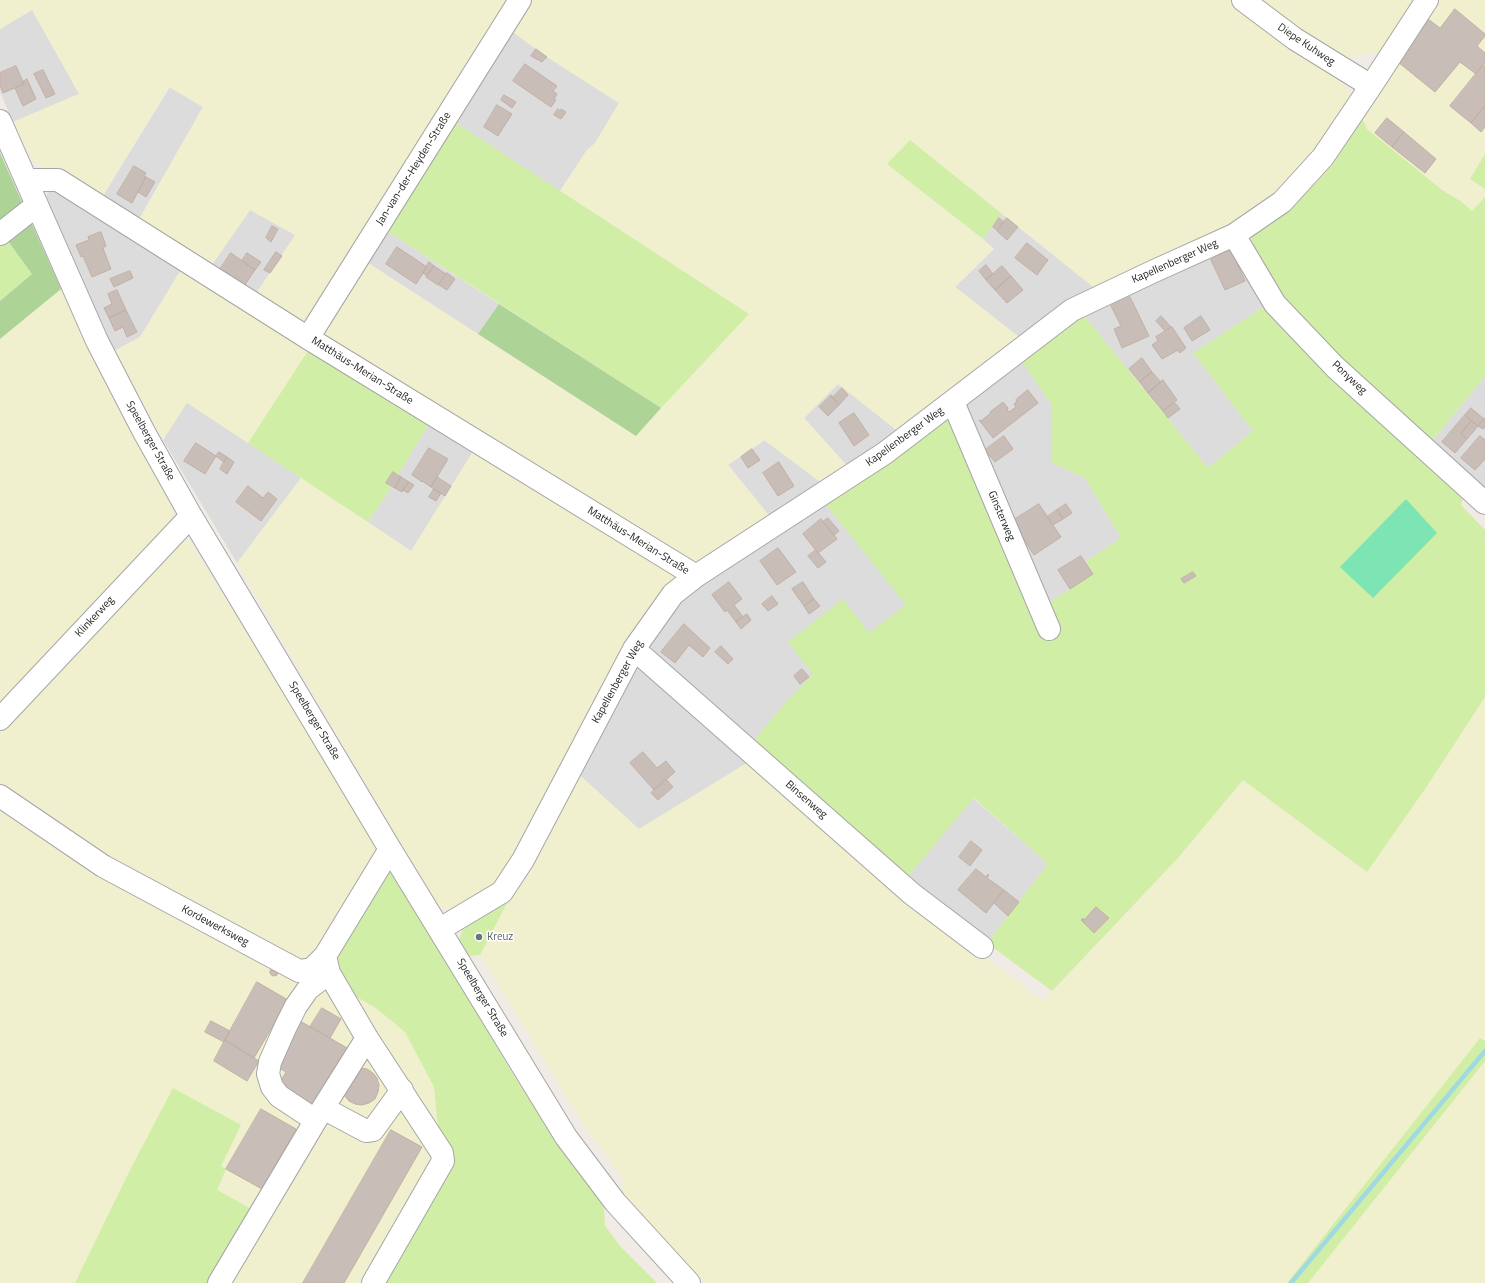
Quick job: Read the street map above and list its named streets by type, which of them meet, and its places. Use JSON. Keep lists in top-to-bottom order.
{
  "streets": {
    "street": [
      "Diepe Kuhweg",
      "Jan-van-der-Heyden-Straße",
      "Kapellenberger Weg",
      "Matthäus-Merian-Straße",
      "Ponyweg",
      "Speelberger Straße",
      "Ginsterweg",
      "Klinkerweg",
      "Binsenweg",
      "Kordewerksweg"
    ]
  },
  "crossings": [
    ["Diepe Kuhweg", "Kapellenberger Weg"],
    ["Jan-van-der-Heyden-Straße", "Matthäus-Merian-Straße"],
    ["Kapellenberger Weg", "Matthäus-Merian-Straße"],
    ["Kapellenberger Weg", "Ponyweg"],
    ["Kapellenberger Weg", "Speelberger Straße"],
    ["Kapellenberger Weg", "Ginsterweg"],
    ["Kapellenberger Weg", "Binsenweg"],
    ["Matthäus-Merian-Straße", "Speelberger Straße"],
    ["Speelberger Straße", "Klinkerweg"],
    ["Speelberger Straße", "Kordewerksweg"]
  ],
  "places": ["Kreuz"]
}
